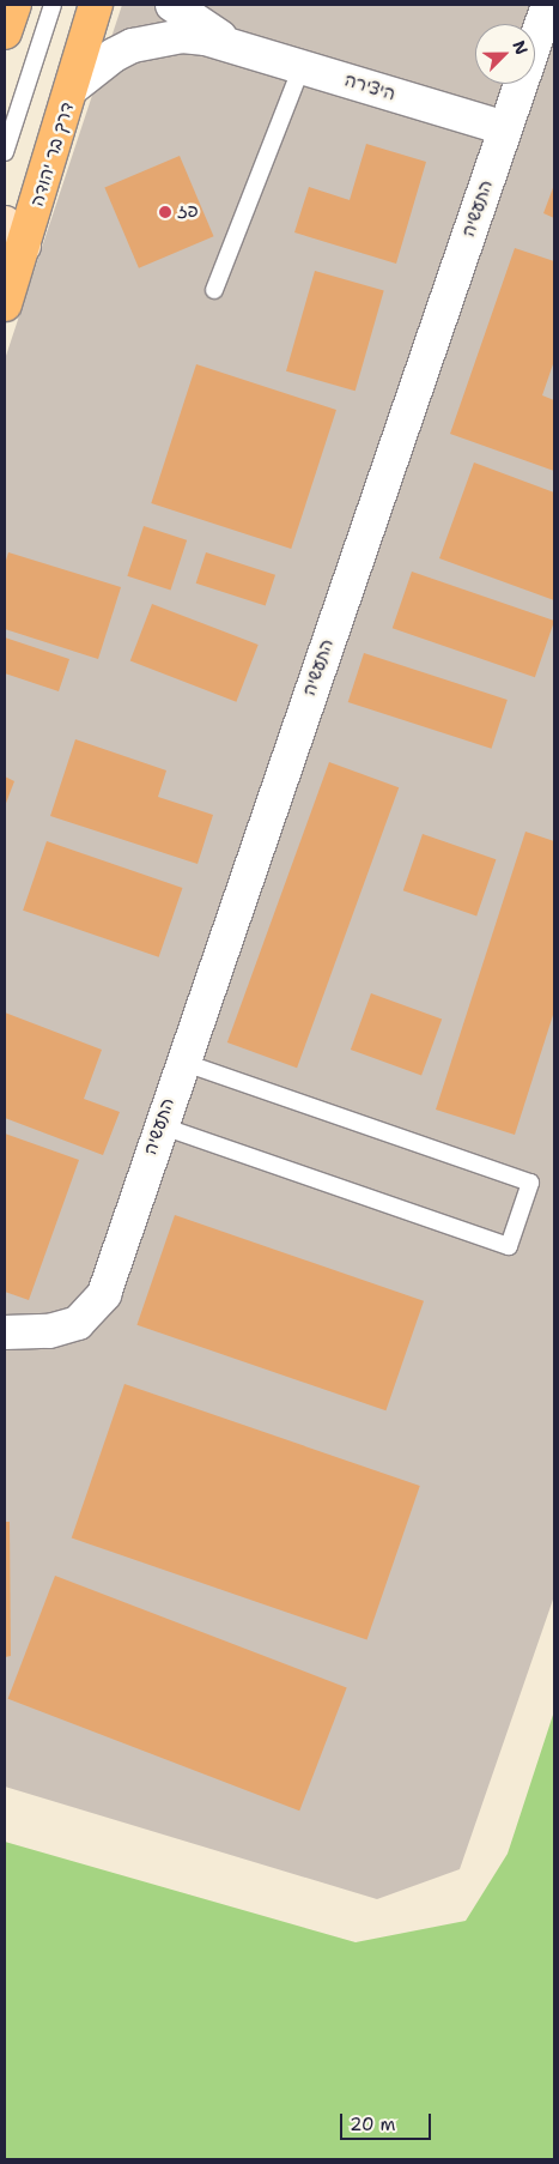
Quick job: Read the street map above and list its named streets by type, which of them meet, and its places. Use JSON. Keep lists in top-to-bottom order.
{
  "streets": {
    "main road": ["דרך בר יהודה"],
    "street": ["היצירה", "התעשיה"]
  },
  "crossings": [
    ["היצירה", "דרך בר יהודה"],
    ["היצירה", "התעשיה"]
  ],
  "places": ["פז"],
  "scale_bar": "20 m",
  "north": "top right"
}
